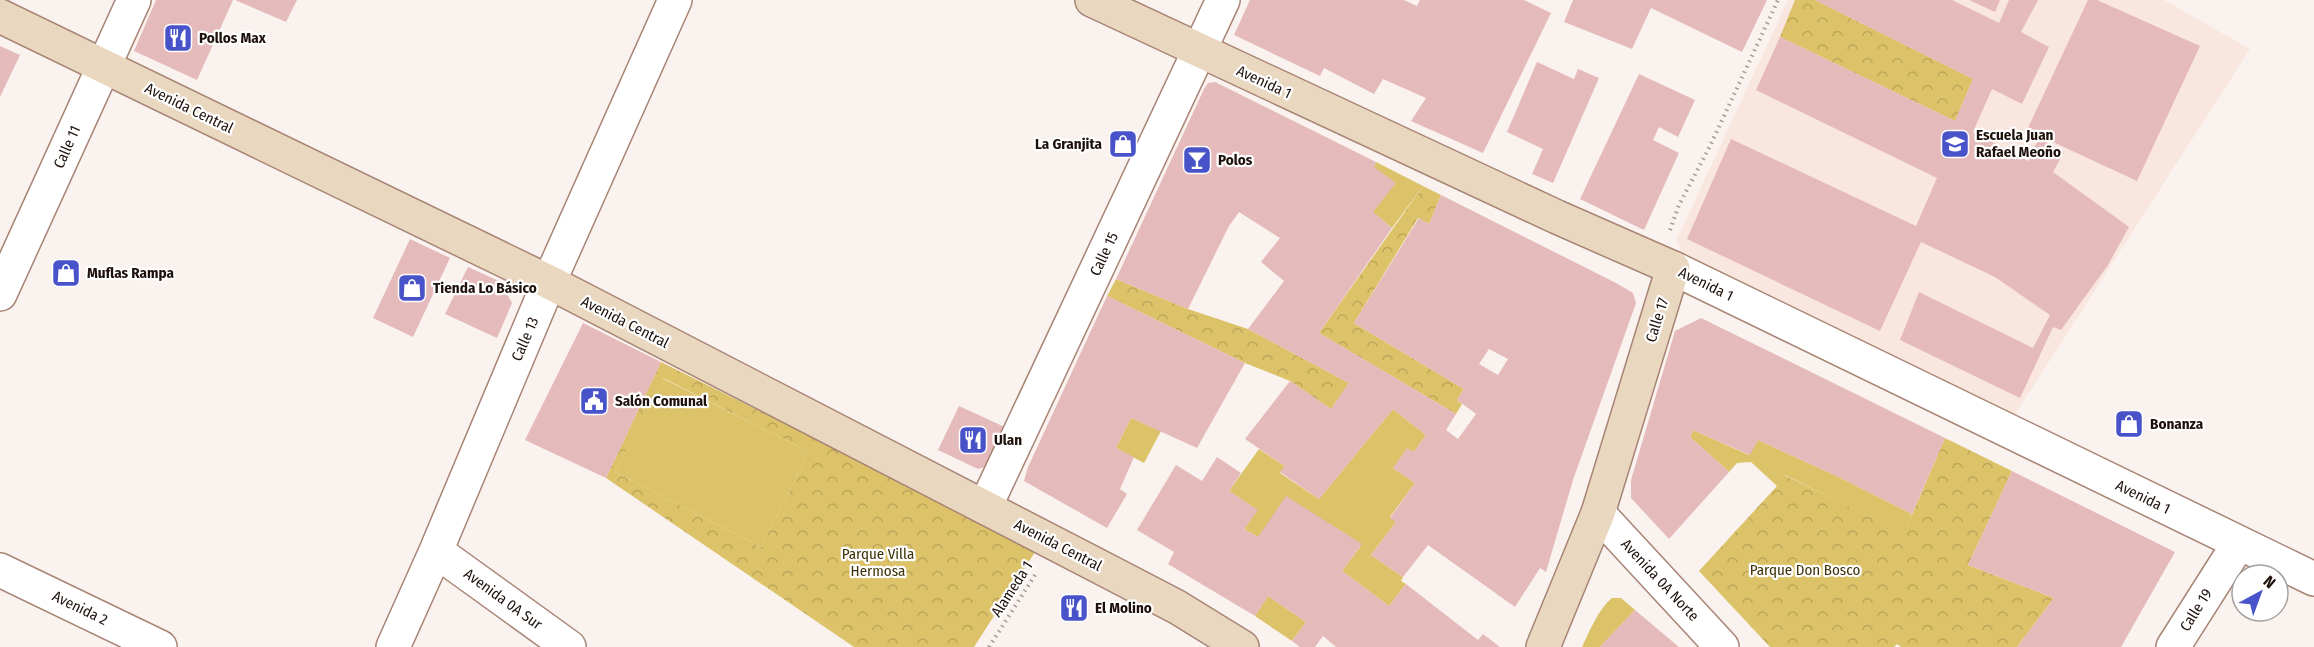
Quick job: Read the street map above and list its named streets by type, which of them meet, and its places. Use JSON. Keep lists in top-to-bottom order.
{
  "streets": {
    "main road": ["Avenida 1", "Avenida Central", "Calle 17"],
    "street": [
      "Calle 11",
      "Calle 15",
      "Calle 13",
      "Avenida 0A Norte",
      "Avenida 0A Sur",
      "Avenida 2",
      "Calle 19"
    ],
    "path": ["Alameda 1"]
  },
  "crossings": [
    ["Avenida 1", "Calle 15"],
    ["Avenida 1", "Calle 17"],
    ["Avenida 1", "Calle 19"],
    ["Avenida Central", "Calle 11"],
    ["Avenida Central", "Calle 15"],
    ["Avenida Central", "Calle 13"],
    ["Avenida Central", "Alameda 1"],
    ["Calle 17", "Avenida 0A Norte"],
    ["Calle 13", "Avenida 0A Sur"]
  ],
  "parks": ["Parque Villa Hermosa", "Parque Don Bosco"],
  "places": {
    "restaurant": ["Pollos Max", "Ulan", "El Molino"],
    "shop": [
      "La Granjita",
      "Muflas Rampa",
      "Tienda Lo Básico",
      "Bonanza"
    ],
    "school or university": ["Escuela Juan Rafael Meoño"],
    "bar": ["Polos"],
    "public building": ["Salón Comunal"]
  },
  "north": "top right"
}
